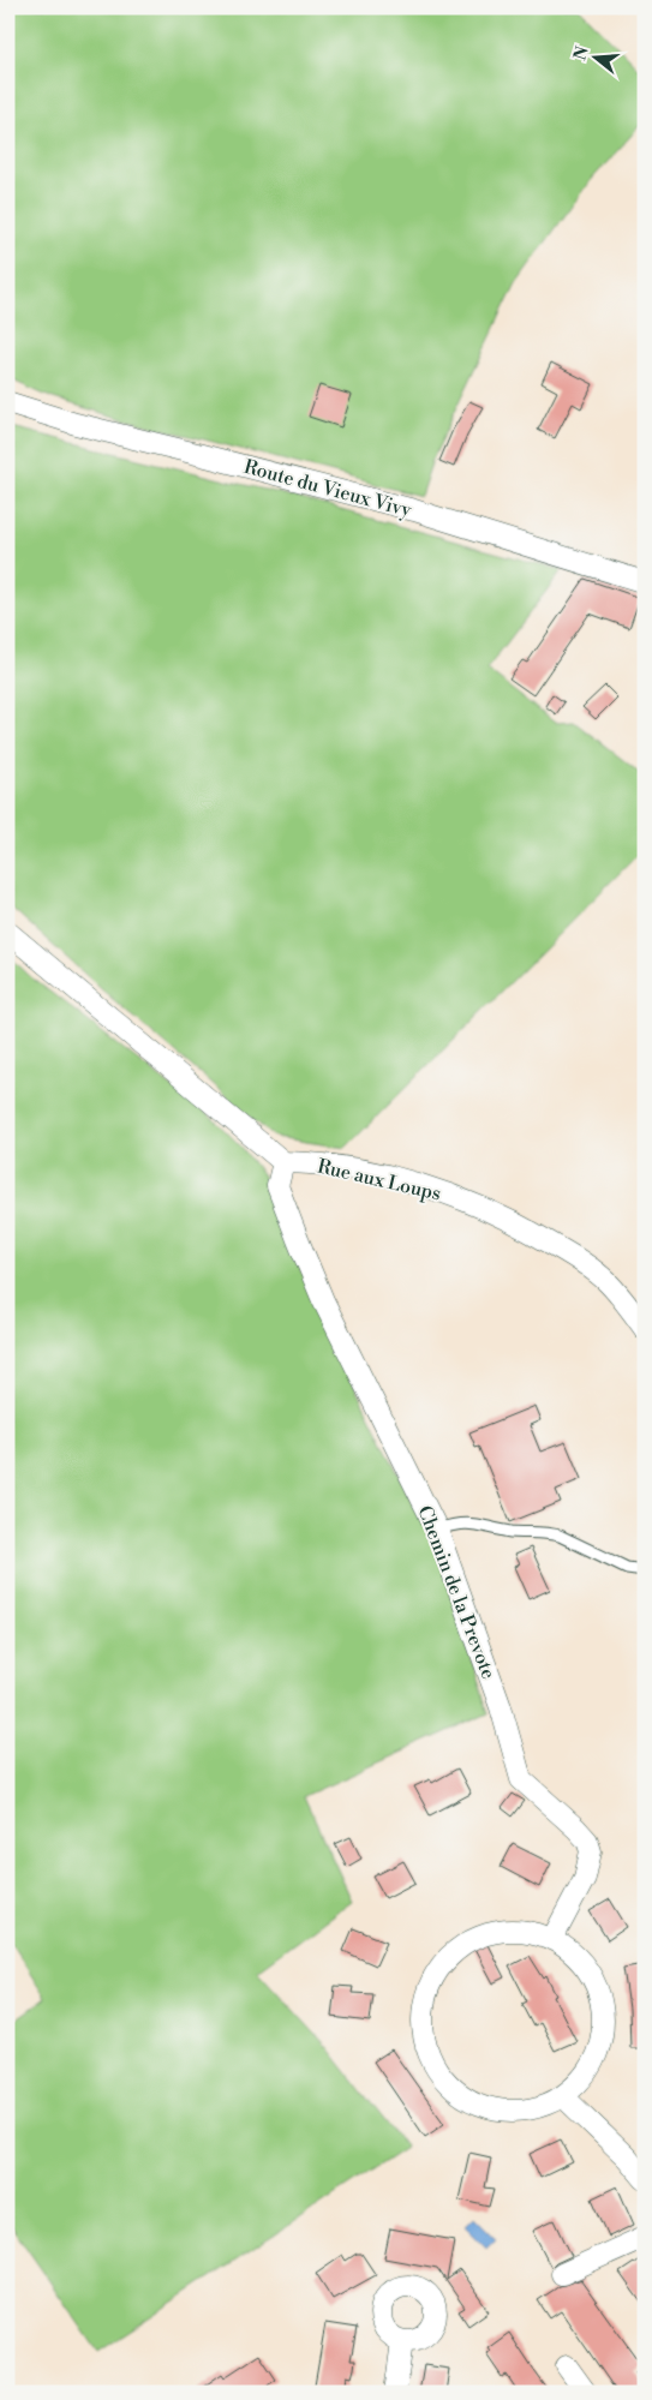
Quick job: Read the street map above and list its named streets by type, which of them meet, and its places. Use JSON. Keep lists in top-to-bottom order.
{
  "streets": {
    "street": ["Route du Vieux Vivy", "Rue aux Loups", "Chemin de la Prevote"]
  },
  "crossings": [
    ["Rue aux Loups", "Chemin de la Prevote"]
  ],
  "north": "left"
}
